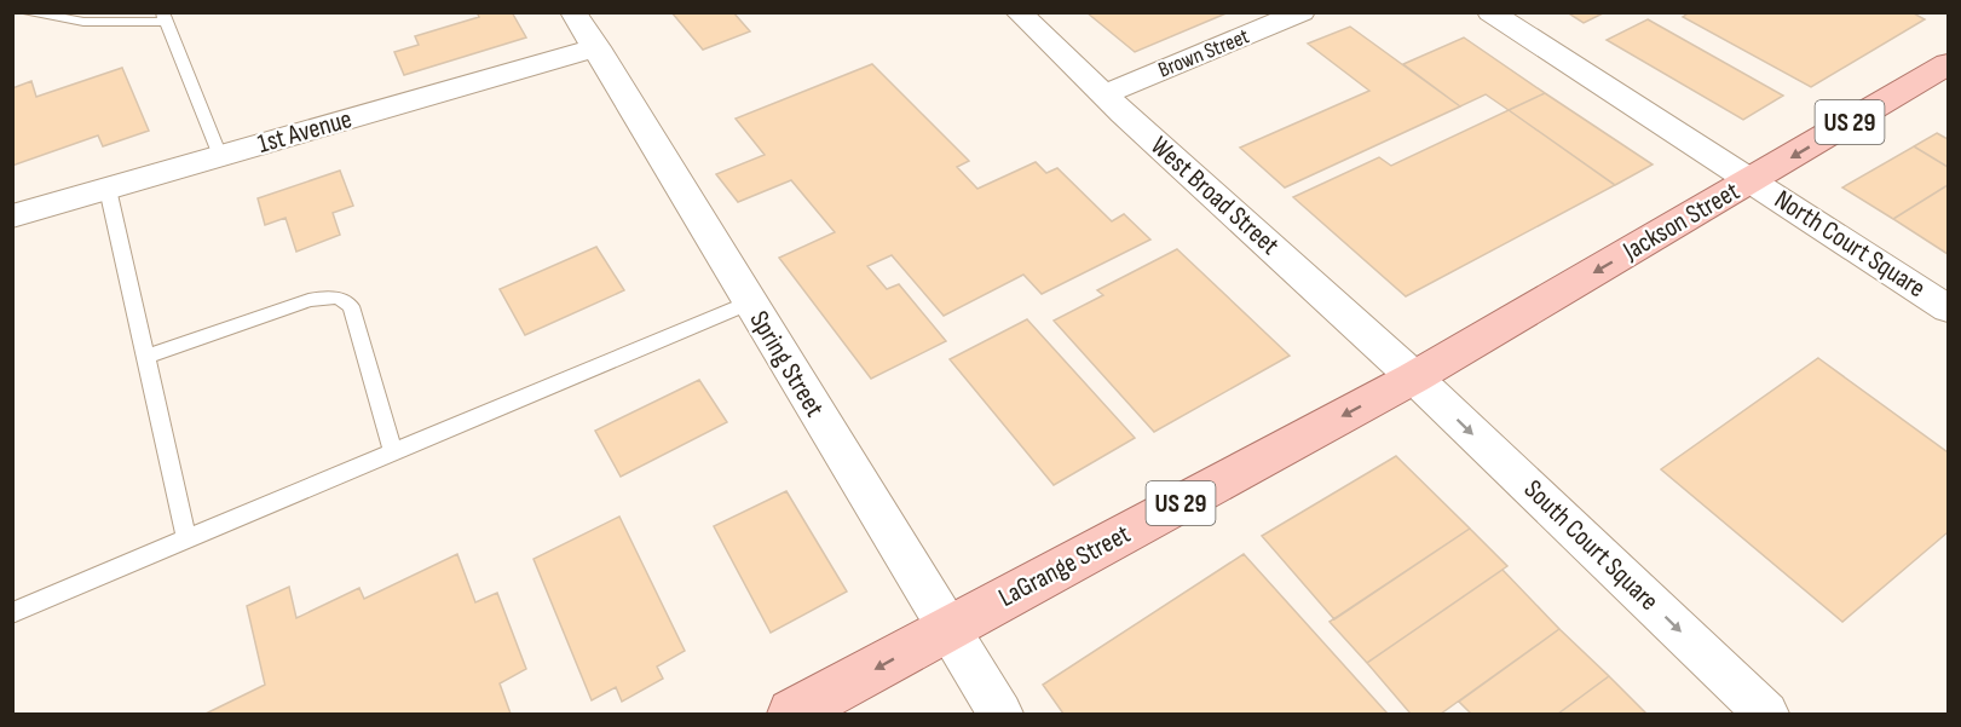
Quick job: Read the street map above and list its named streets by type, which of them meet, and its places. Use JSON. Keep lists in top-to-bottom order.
{
  "streets": {
    "main road": ["US 29", "Jackson Street", "LaGrange Street"],
    "street": [
      "Brown Street",
      "1st Avenue",
      "West Broad Street",
      "North Court Square",
      "Spring Street",
      "South Court Square"
    ]
  },
  "crossings": [
    ["Brown Street", "West Broad Street"],
    ["1st Avenue", "Spring Street"],
    ["West Broad Street", "Jackson Street"],
    ["West Broad Street", "South Court Square"],
    ["West Broad Street", "LaGrange Street"],
    ["Jackson Street", "North Court Square"],
    ["Jackson Street", "South Court Square"],
    ["Jackson Street", "LaGrange Street"],
    ["Spring Street", "LaGrange Street"],
    ["South Court Square", "LaGrange Street"]
  ],
  "one_way": ["Jackson Street", "South Court Square", "LaGrange Street"]
}
